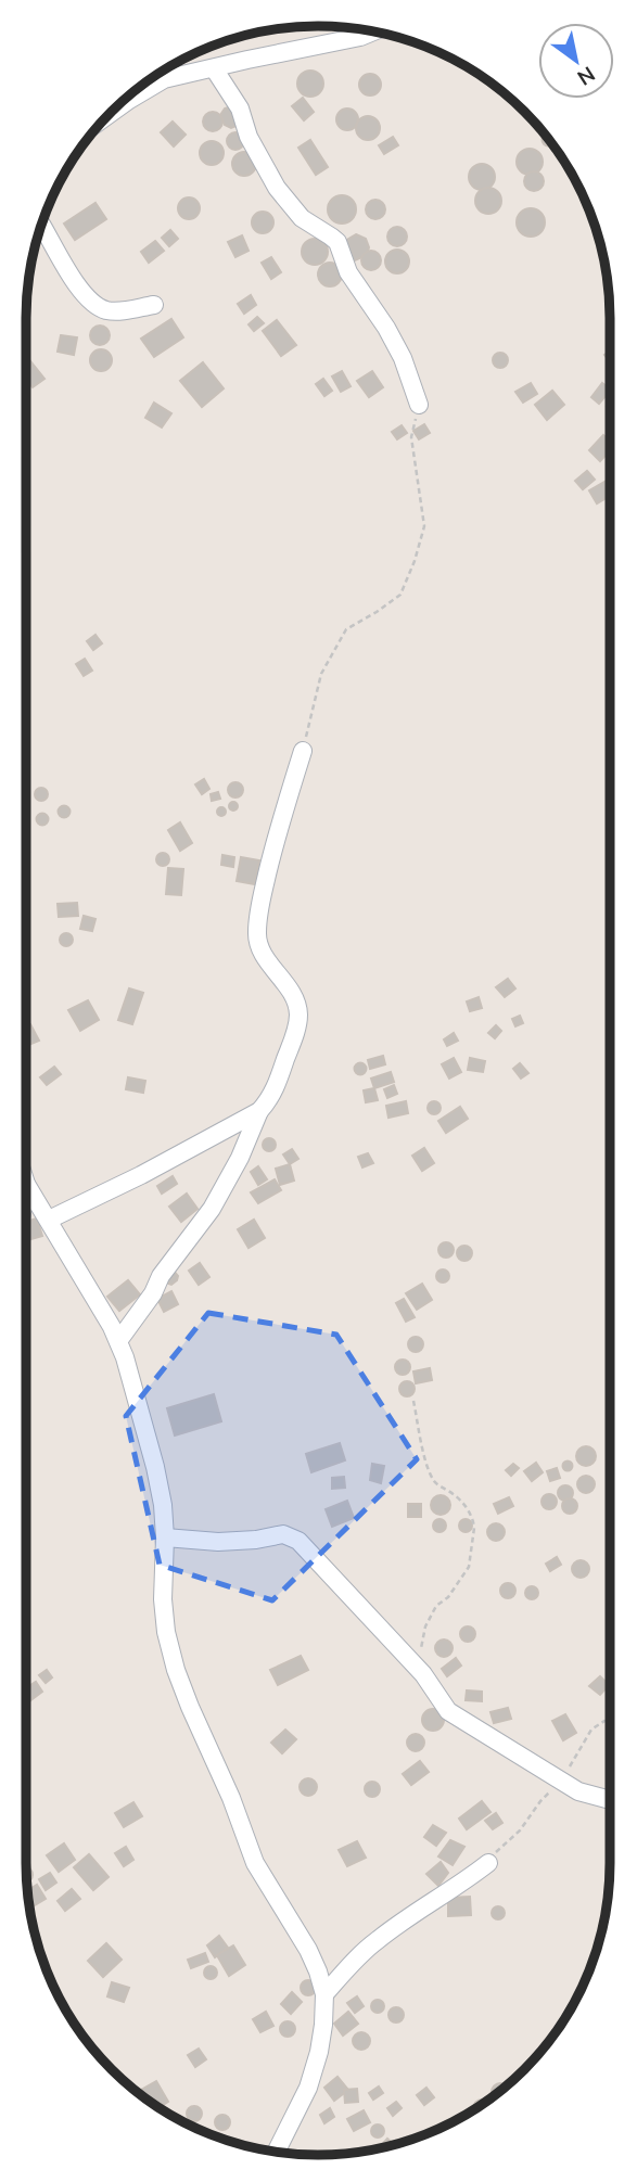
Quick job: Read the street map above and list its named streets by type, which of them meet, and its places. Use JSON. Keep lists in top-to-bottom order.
{
  "north": "bottom right"
}
